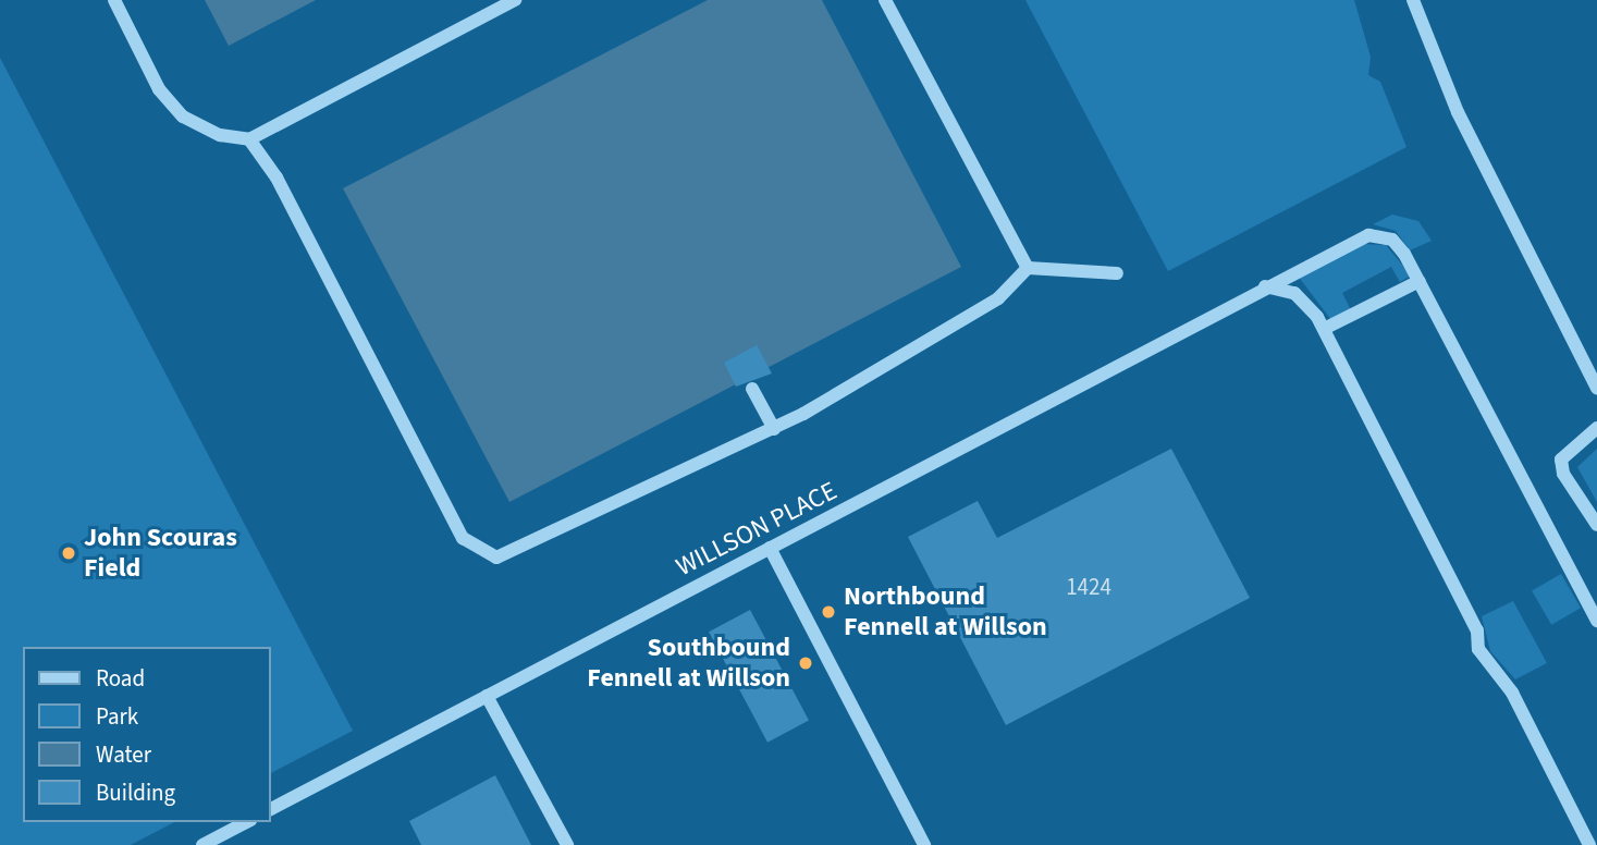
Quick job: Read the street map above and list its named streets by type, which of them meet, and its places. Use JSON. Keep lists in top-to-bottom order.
{
  "streets": {
    "street": ["WILLSON PLACE"]
  },
  "places": ["John Scouras Field", "Northbound Fennell at Willson", "Southbound Fennell at Willson"],
  "house_numbers": ["1424"],
  "legend": [
    "Road",
    "Park",
    "Water",
    "Building"
  ]
}
